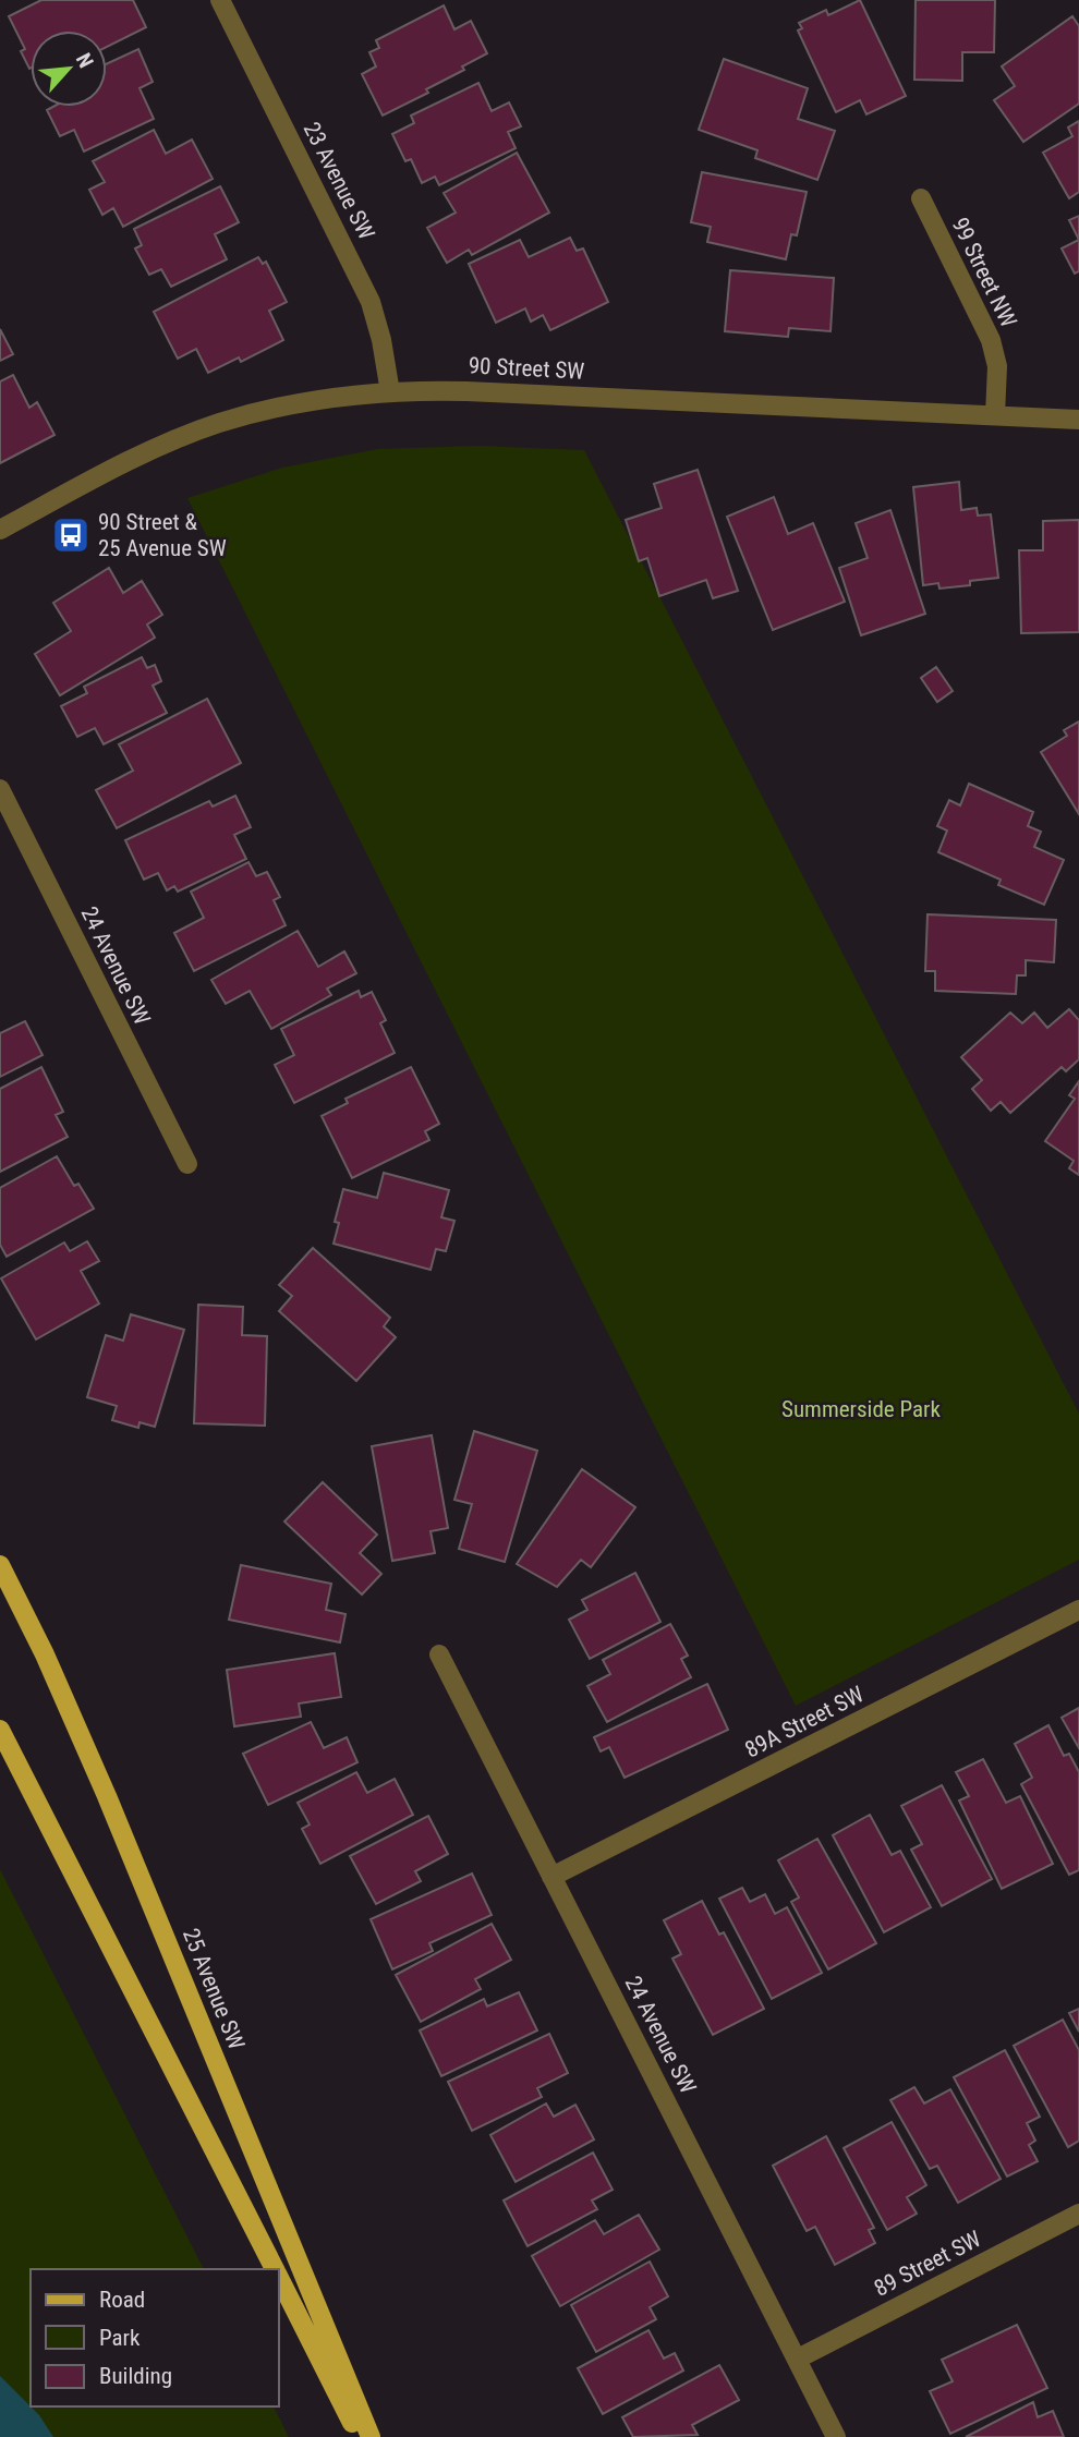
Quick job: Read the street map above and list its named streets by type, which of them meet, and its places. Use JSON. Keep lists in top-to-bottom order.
{
  "streets": {
    "main road": ["25 Avenue SW"],
    "street": [
      "23 Avenue SW",
      "99 Street NW",
      "90 Street SW",
      "24 Avenue SW",
      "89A Street SW",
      "89 Street SW"
    ]
  },
  "crossings": [
    ["23 Avenue SW", "90 Street SW"],
    ["99 Street NW", "90 Street SW"],
    ["24 Avenue SW", "89A Street SW"],
    ["24 Avenue SW", "89 Street SW"]
  ],
  "parks": ["Summerside Park"],
  "places": {
    "bus stop": ["90 Street & 25 Avenue SW"]
  },
  "legend": ["Road", "Park", "Building"],
  "north": "top right"
}
